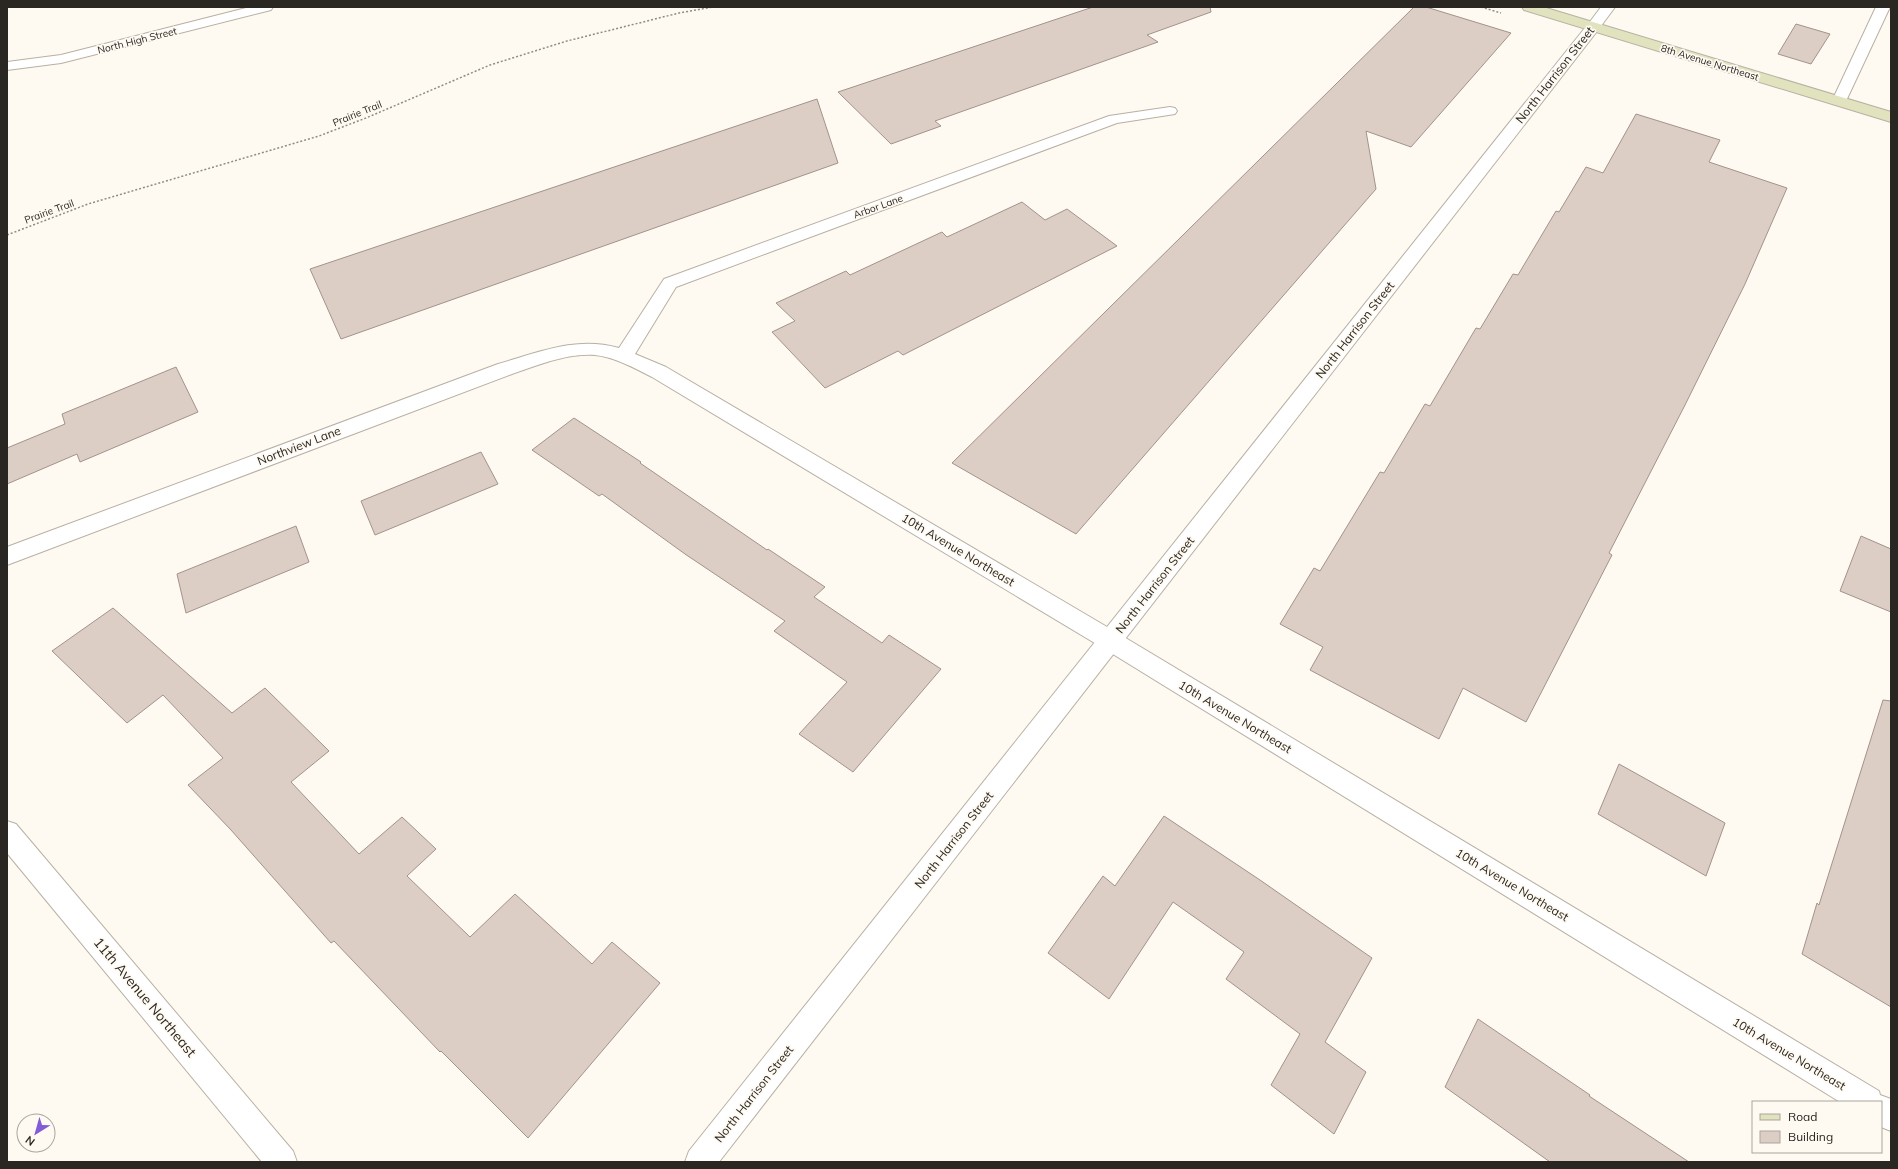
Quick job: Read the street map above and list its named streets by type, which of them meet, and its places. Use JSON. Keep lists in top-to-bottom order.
{
  "streets": {
    "main road": ["8th Avenue Northeast"],
    "street": [
      "North High Street",
      "North Harrison Street",
      "Arbor Lane",
      "Northview Lane",
      "10th Avenue Northeast",
      "11th Avenue Northeast"
    ],
    "path": ["Prairie Trail"]
  },
  "crossings": [
    ["8th Avenue Northeast", "North Harrison Street"],
    ["North Harrison Street", "10th Avenue Northeast"],
    ["Arbor Lane", "10th Avenue Northeast"],
    ["Northview Lane", "10th Avenue Northeast"]
  ],
  "legend": ["Road", "Building"],
  "north": "bottom left"
}
